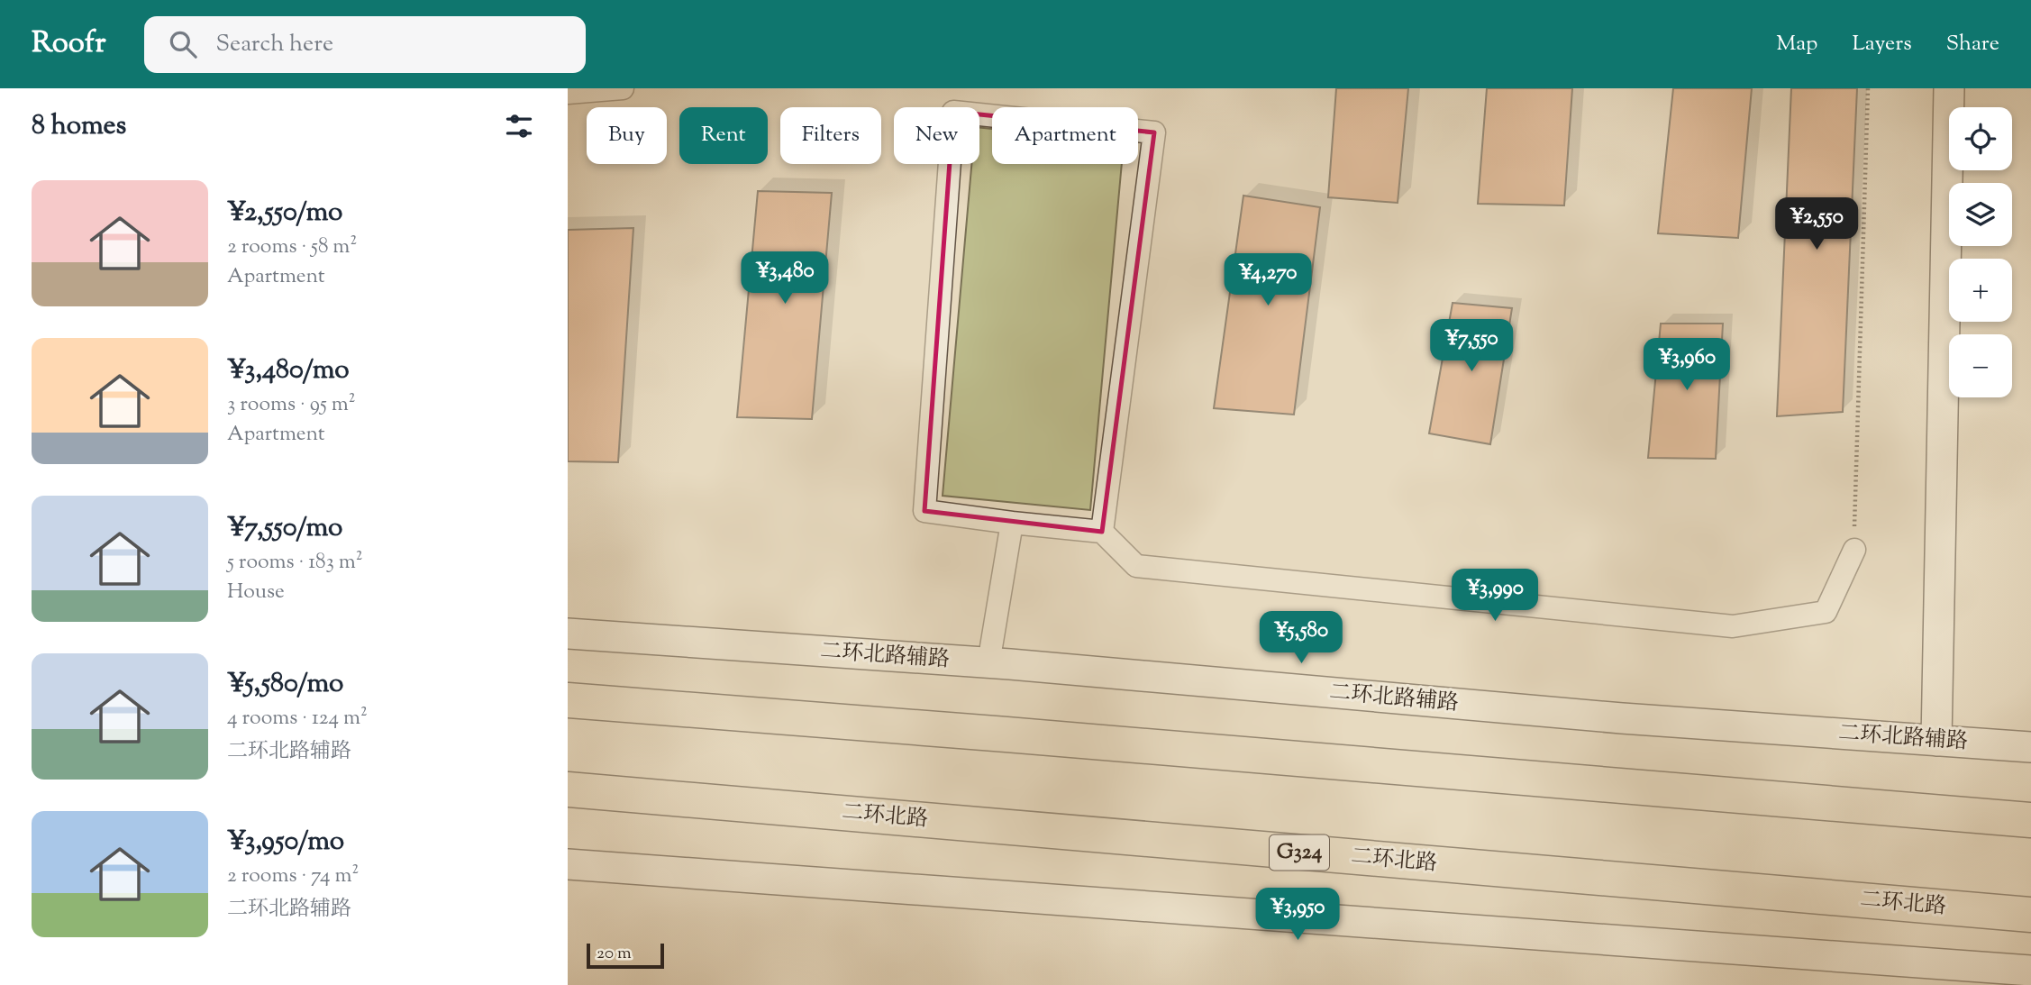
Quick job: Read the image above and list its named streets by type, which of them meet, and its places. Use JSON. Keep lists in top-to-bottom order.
{
  "streets": {
    "highway": ["二环北路", "G324"],
    "street": ["二环北路辅路"]
  },
  "scale_bar": "20 m",
  "page": {
    "header": "Roofr",
    "search": "Search here",
    "nav": ["Map", "Layers", "Share"],
    "heading": "8 homes",
    "map_buttons": ["+", "−"],
    "chip": [
      "Buy",
      "Rent",
      "Filters",
      "New",
      "Apartment"
    ],
    "list": [
      {
        "name": "¥2,550/mo",
        "note": "2 rooms · 58 m² · Apartment"
      },
      {
        "name": "¥3,480/mo",
        "note": "3 rooms · 95 m² · Apartment"
      },
      {
        "name": "¥7,550/mo",
        "note": "5 rooms · 183 m² · House"
      },
      {
        "name": "¥5,580/mo",
        "note": "4 rooms · 124 m² · 二环北路辅路"
      },
      {
        "name": "¥3,950/mo",
        "note": "2 rooms · 74 m² · 二环北路辅路"
      }
    ],
    "price": [
      "¥2,550",
      "¥3,480",
      "¥4,270",
      "¥7,550",
      "¥3,960",
      "¥3,990",
      "¥5,580",
      "¥3,950"
    ],
    "scale": "20 m"
  }
}
